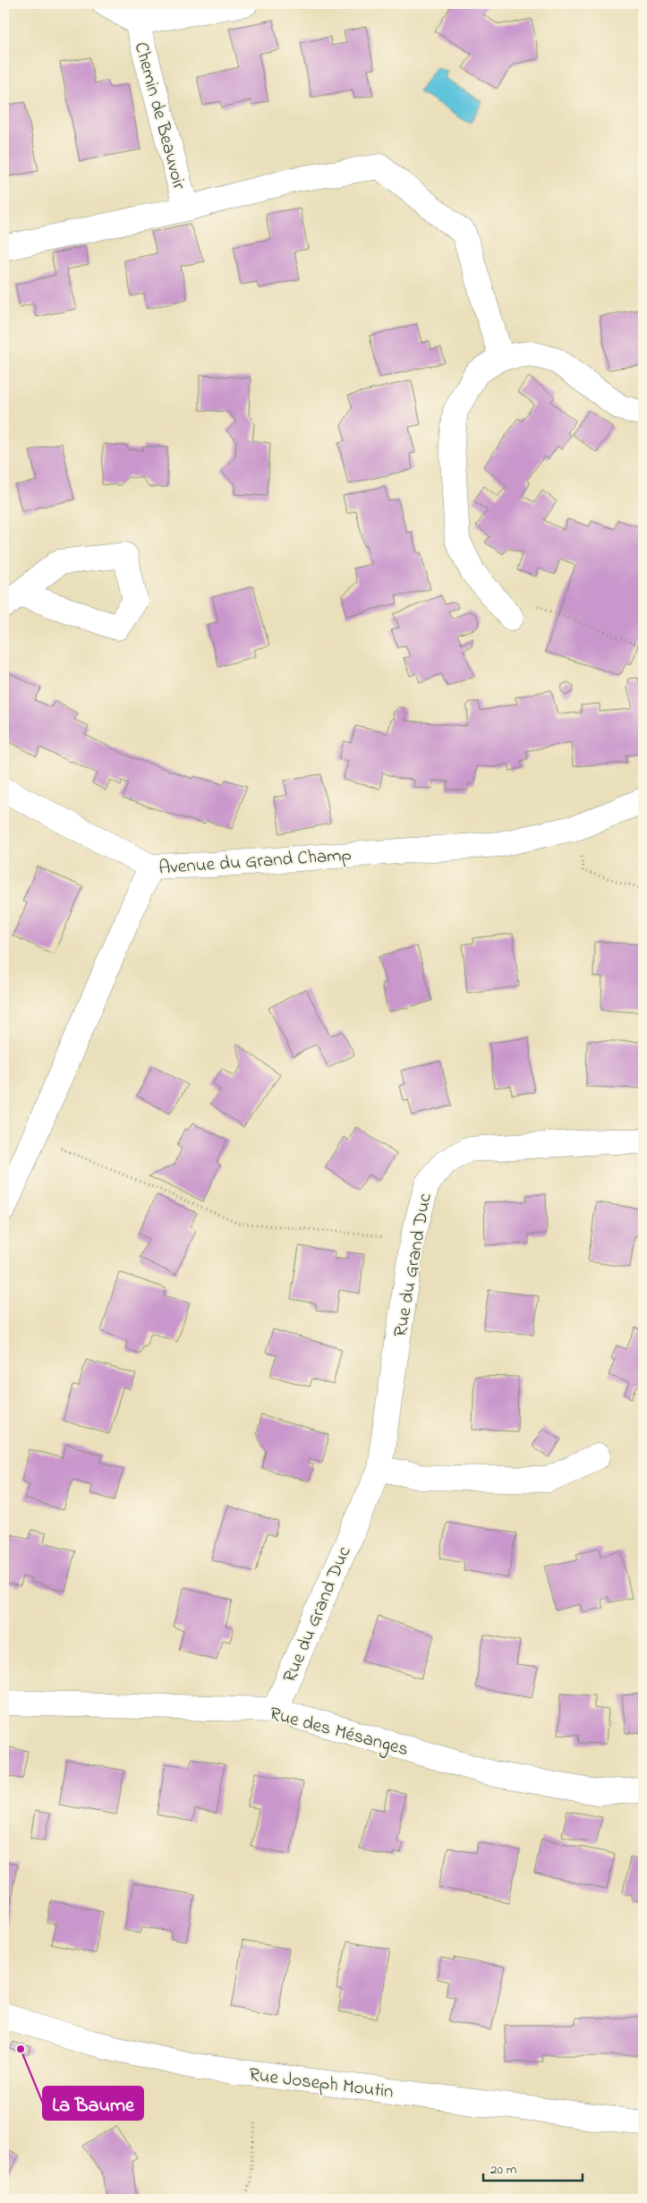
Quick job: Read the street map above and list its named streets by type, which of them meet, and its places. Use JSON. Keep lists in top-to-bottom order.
{
  "streets": {
    "street": [
      "Chemin de Beauvoir",
      "Avenue du Grand Champ",
      "Rue du Grand Duc",
      "Rue des Mésanges",
      "Rue Joseph Moutin"
    ]
  },
  "crossings": [
    ["Rue du Grand Duc", "Rue des Mésanges"]
  ],
  "places": ["La Baume"],
  "scale_bar": "20 m"
}
